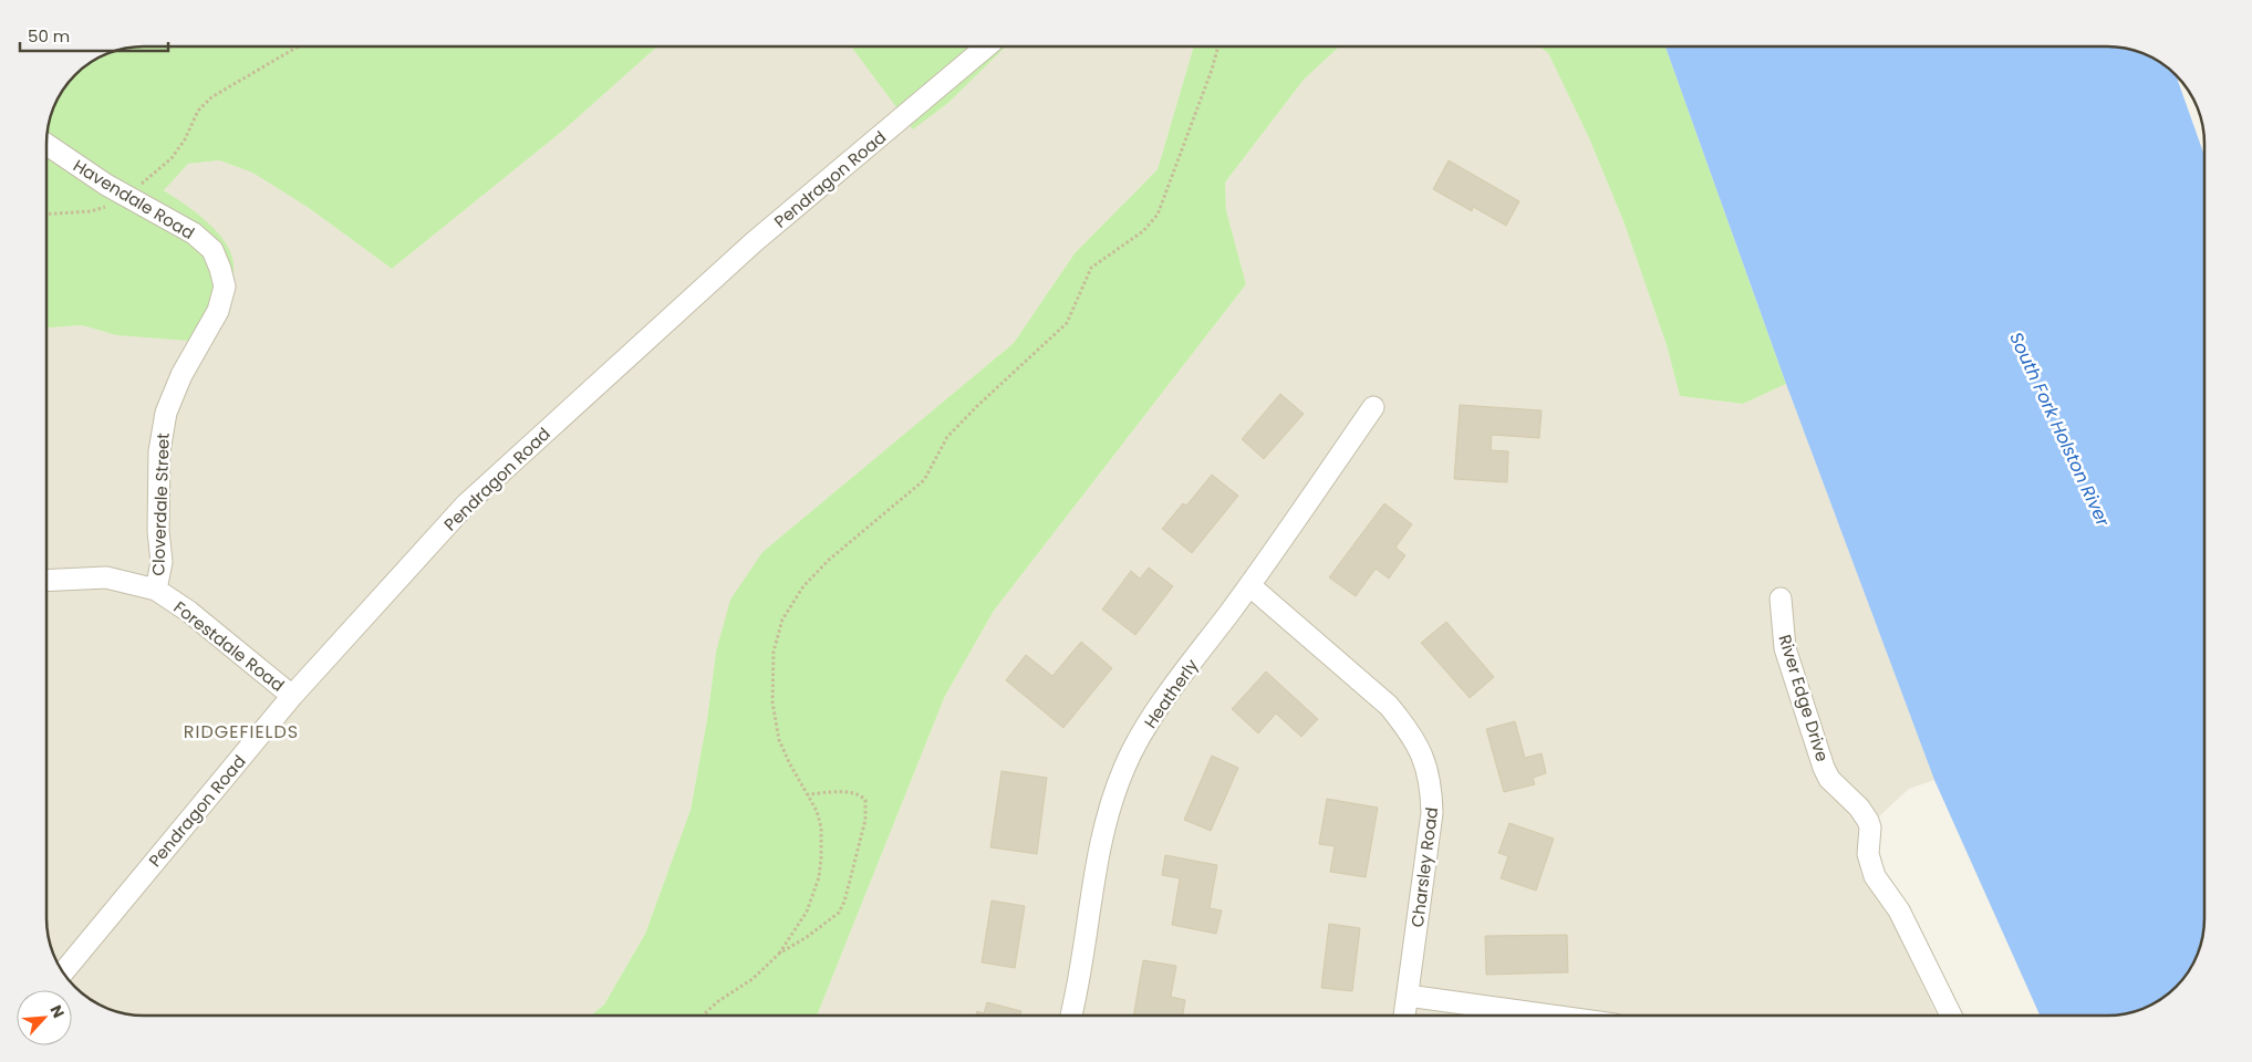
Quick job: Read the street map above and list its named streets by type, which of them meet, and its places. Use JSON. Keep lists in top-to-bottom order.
{
  "streets": {
    "street": [
      "Pendragon Road",
      "Havendale Road",
      "Cloverdale Street",
      "Forestdale Road",
      "Heatherly",
      "River Edge Drive",
      "Charsley Road"
    ]
  },
  "crossings": [
    ["Pendragon Road", "Forestdale Road"],
    ["Havendale Road", "Cloverdale Street"],
    ["Cloverdale Street", "Forestdale Road"],
    ["Heatherly", "Charsley Road"]
  ],
  "districts": ["RIDGEFIELDS"],
  "water": ["South Fork Holston River"],
  "scale_bar": "50 m",
  "north": "top right"
}
